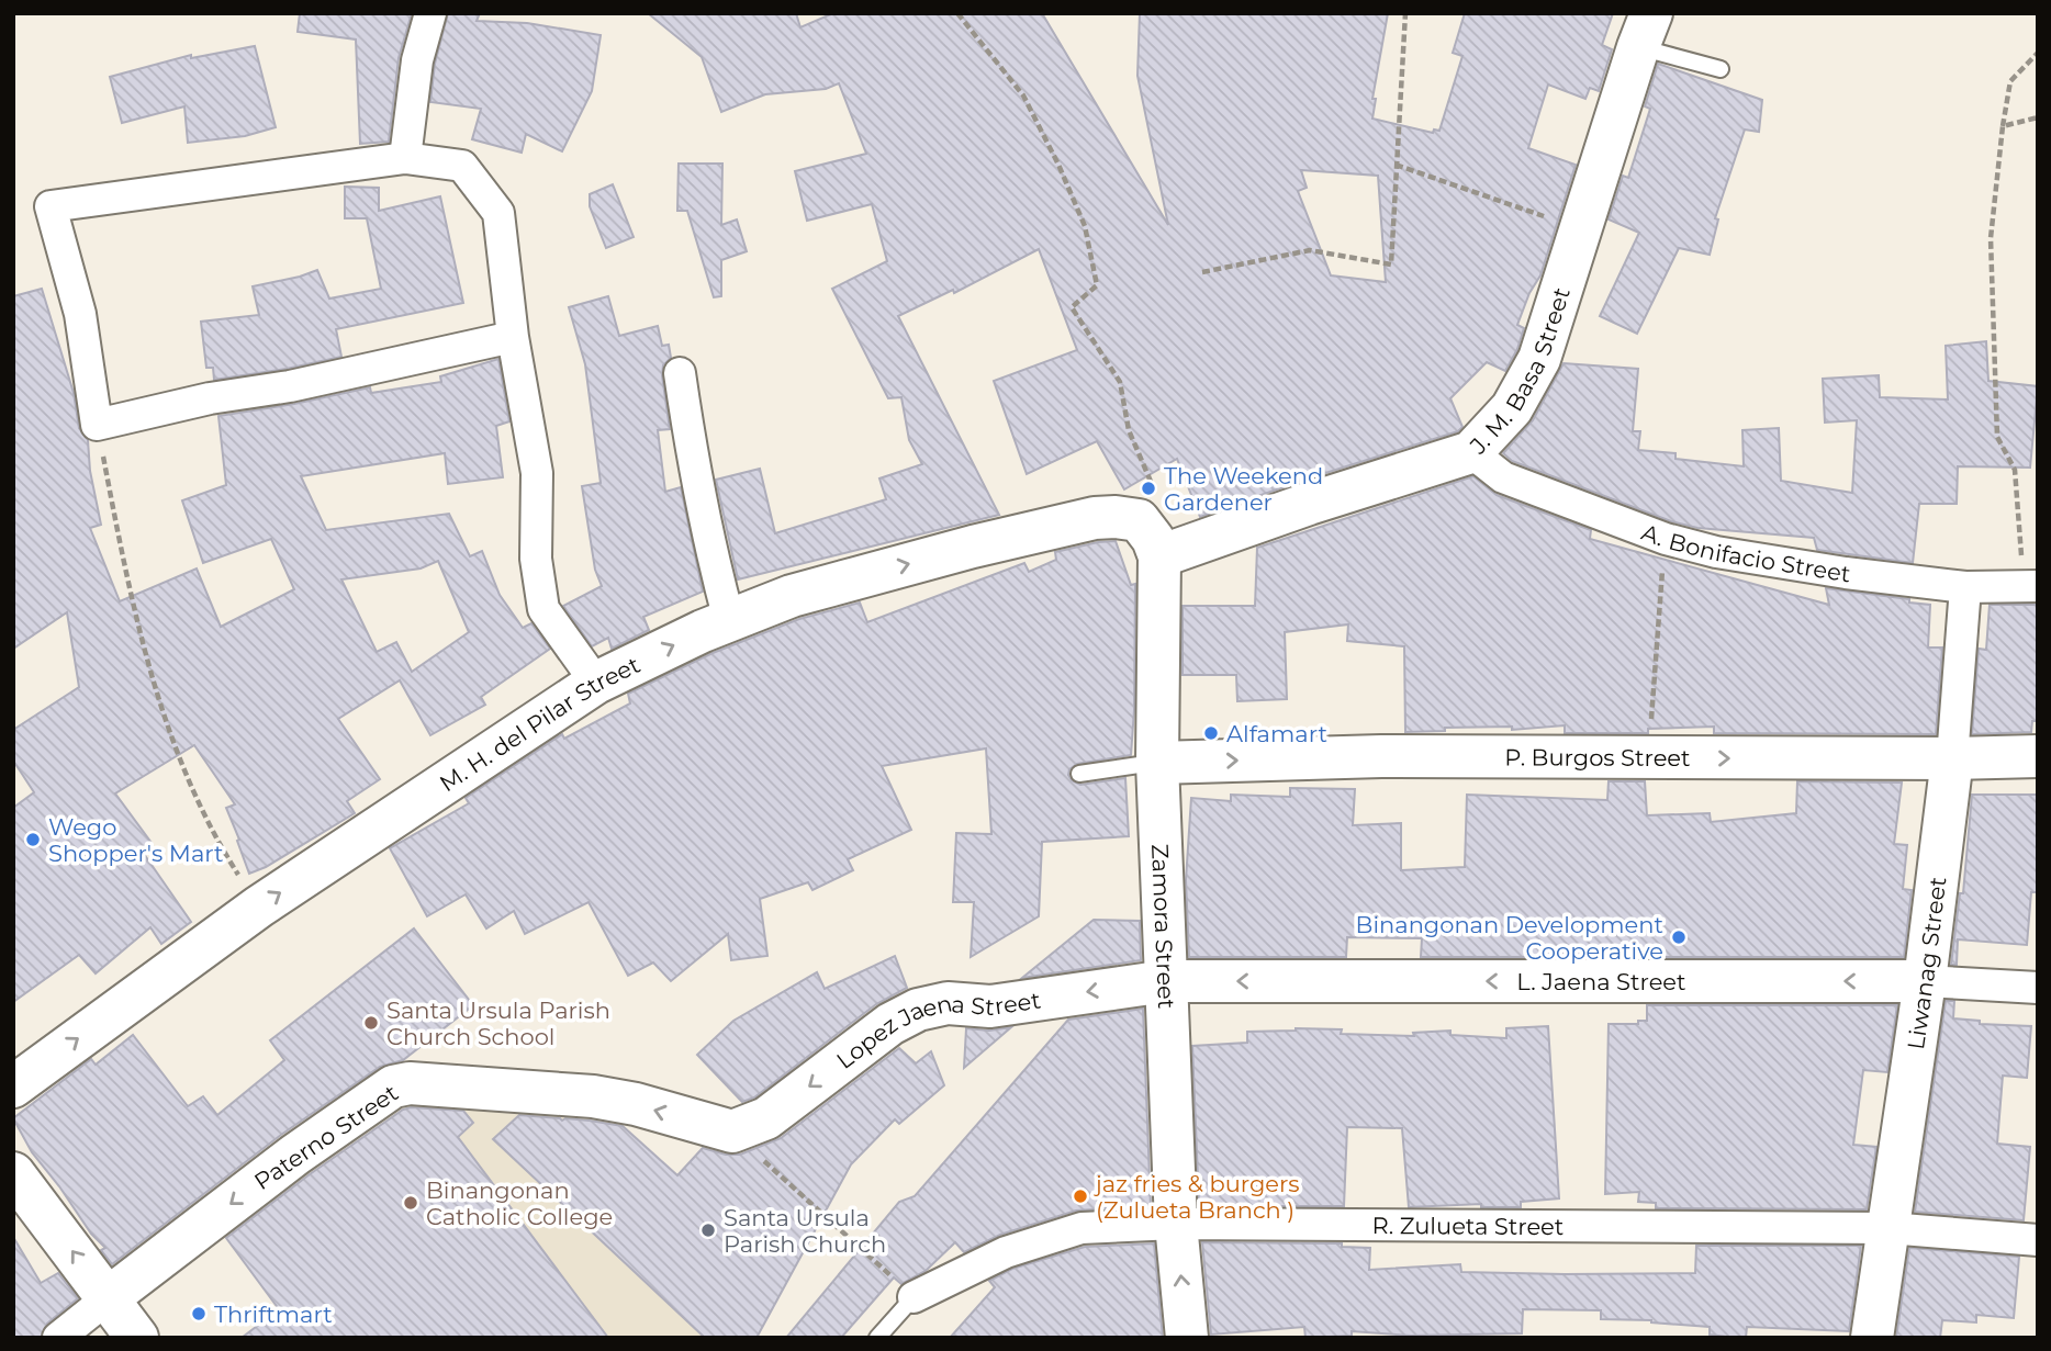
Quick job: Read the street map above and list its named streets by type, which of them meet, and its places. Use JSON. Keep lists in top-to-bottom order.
{
  "streets": {
    "street": [
      "J. M. Basa Street",
      "A. Bonifacio Street",
      "M. H. del Pilar Street",
      "P. Burgos Street",
      "Zamora Street",
      "Liwanag Street",
      "L. Jaena Street",
      "Lopez Jaena Street",
      "Paterno Street",
      "R. Zulueta Street"
    ]
  },
  "crossings": [
    ["J. M. Basa Street", "A. Bonifacio Street"],
    ["J. M. Basa Street", "Zamora Street"],
    ["A. Bonifacio Street", "Liwanag Street"],
    ["M. H. del Pilar Street", "Zamora Street"],
    ["P. Burgos Street", "Zamora Street"],
    ["P. Burgos Street", "Liwanag Street"],
    ["Zamora Street", "L. Jaena Street"],
    ["Zamora Street", "Lopez Jaena Street"],
    ["Zamora Street", "R. Zulueta Street"],
    ["Liwanag Street", "L. Jaena Street"],
    ["Liwanag Street", "R. Zulueta Street"],
    ["L. Jaena Street", "Lopez Jaena Street"],
    ["Lopez Jaena Street", "Paterno Street"]
  ],
  "one_way": [
    "M. H. del Pilar Street",
    "P. Burgos Street",
    "L. Jaena Street",
    "Lopez Jaena Street",
    "Paterno Street"
  ],
  "places": [
    "The Weekend Gardener",
    "Alfamart",
    "Wego Shopper's Mart",
    "Binangonan Development Cooperative",
    "Santa Ursula Parish Church School",
    "jaz fries & burgers (Zulueta Branch )",
    "Binangonan Catholic College",
    "Santa Ursula Parish Church",
    "Thriftmart"
  ]
}
